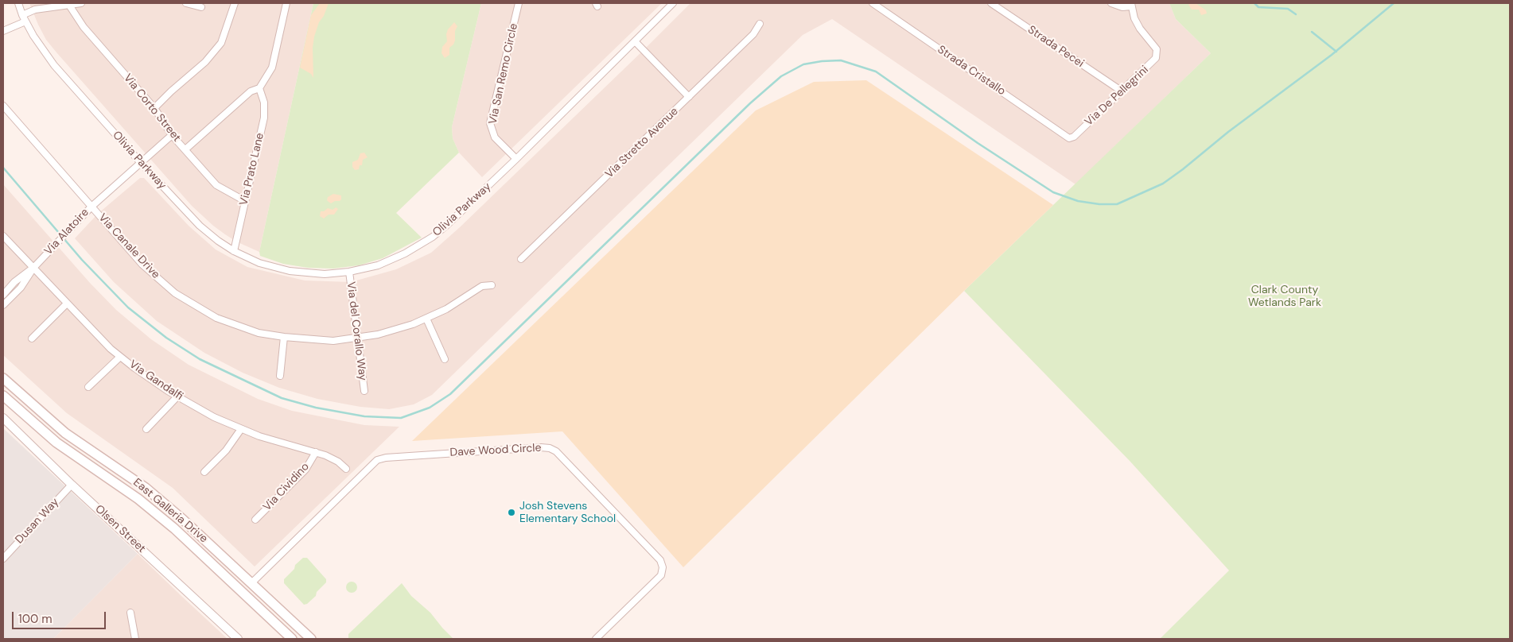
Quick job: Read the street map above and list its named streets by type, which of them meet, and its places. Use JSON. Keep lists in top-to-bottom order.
{
  "streets": {
    "main road": ["East Galleria Drive"],
    "street": [
      "Strada Pecei",
      "Strada Cristallo",
      "Via San Remo Circle",
      "Via De Pellegrini",
      "Via Corto Street",
      "Via Stretto Avenue",
      "Olivia Parkway",
      "Via Prato Lane",
      "Via Alatoire",
      "Via Canale Drive",
      "Via del Corallo Way",
      "Via Gandalfi",
      "Dave Wood Circle",
      "Via Cividino",
      "Dusan Way",
      "Olsen Street"
    ]
  },
  "crossings": [
    ["Strada Pecei", "Via De Pellegrini"],
    ["Strada Cristallo", "Via De Pellegrini"],
    ["Via San Remo Circle", "Olivia Parkway"],
    ["Via Corto Street", "Via Prato Lane"],
    ["Via Corto Street", "Via Alatoire"],
    ["Olivia Parkway", "Via Prato Lane"],
    ["Olivia Parkway", "Via Alatoire"],
    ["Olivia Parkway", "Via del Corallo Way"],
    ["Via Alatoire", "Via Canale Drive"],
    ["Via Alatoire", "Via Gandalfi"],
    ["Via Canale Drive", "Via del Corallo Way"],
    ["Via Gandalfi", "Via Cividino"],
    ["Dave Wood Circle", "East Galleria Drive"],
    ["Dusan Way", "Olsen Street"]
  ],
  "parks": ["Clark County Wetlands Park"],
  "places": ["Josh Stevens Elementary School"],
  "scale_bar": "100 m"
}
